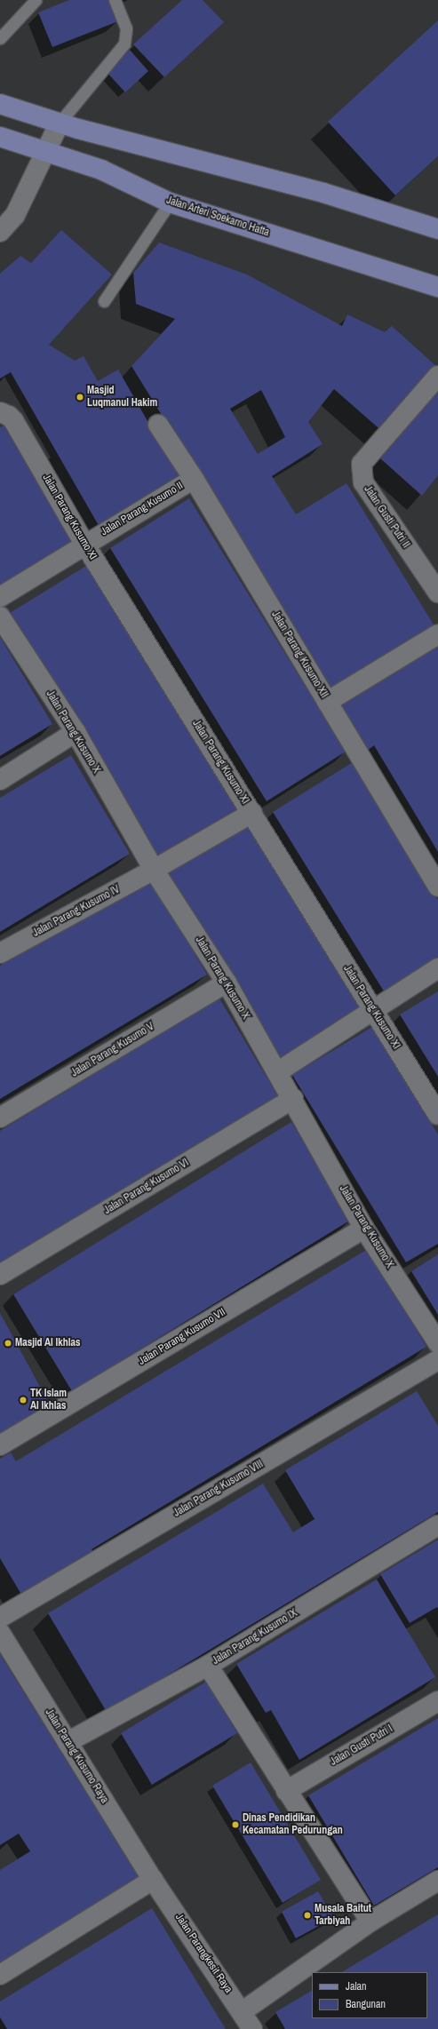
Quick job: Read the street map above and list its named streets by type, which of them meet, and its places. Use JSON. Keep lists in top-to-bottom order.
{
  "streets": {
    "main road": ["Jalan Arteri Soekarno Hatta"],
    "street": [
      "Jalan Parang Kusumo II",
      "Jalan Parang Kusumo XI",
      "Jalan Gusti Putri II",
      "Jalan Parang Kusumo XII",
      "Jalan Parang Kusumo X",
      "Jalan Parang Kusumo IV",
      "Jalan Parang Kusumo V",
      "Jalan Parang Kusumo VI",
      "Jalan Parang Kusumo VII",
      "Jalan Parang Kusumo VIII",
      "Jalan Parang Kusumo IX",
      "Jalan Gusti Putri I",
      "Jalan Parang Kusumo Raya",
      "Jalan Parangkesit Raya"
    ]
  },
  "crossings": [
    ["Jalan Parang Kusumo II", "Jalan Parang Kusumo XI"],
    ["Jalan Parang Kusumo II", "Jalan Parang Kusumo XII"],
    ["Jalan Parang Kusumo XI", "Jalan Parang Kusumo IV"],
    ["Jalan Parang Kusumo X", "Jalan Parang Kusumo IV"],
    ["Jalan Parang Kusumo X", "Jalan Parang Kusumo V"],
    ["Jalan Parang Kusumo X", "Jalan Parang Kusumo VI"],
    ["Jalan Parang Kusumo X", "Jalan Parang Kusumo VII"],
    ["Jalan Parang Kusumo IX", "Jalan Parang Kusumo Raya"],
    ["Jalan Parang Kusumo Raya", "Jalan Parangkesit Raya"]
  ],
  "places": [
    "Masjid Luqmanul Hakim",
    "Masjid Al Ikhlas",
    "TK Islam Al Ikhlas",
    "Dinas Pendidikan Kecamatan Pedurungan",
    "Musala Baitut Tarbiyah"
  ],
  "legend": ["Jalan", "Bangunan"]
}
